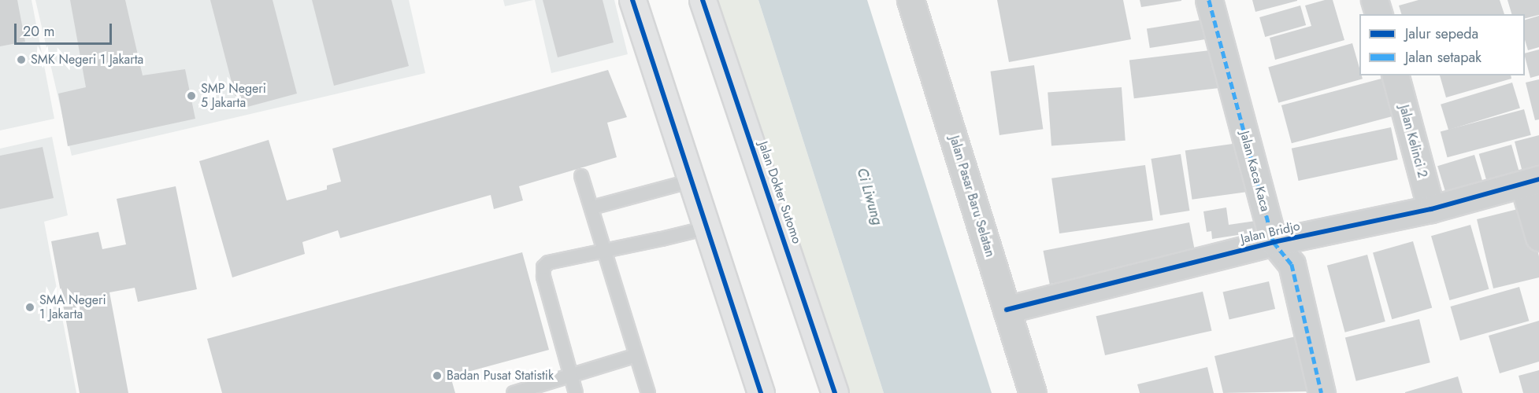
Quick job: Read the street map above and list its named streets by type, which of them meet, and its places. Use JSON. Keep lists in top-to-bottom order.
{
  "streets": {
    "main road": ["Jalan Dokter Sutomo"],
    "street": [
      "Jalan Kelinci 2",
      "Jalan Kaca Kaca",
      "Jalan Pasar Baru Selatan",
      "Jalan Bridjo"
    ]
  },
  "crossings": [
    ["Jalan Kelinci 2", "Jalan Bridjo"],
    ["Jalan Kaca Kaca", "Jalan Bridjo"],
    ["Jalan Pasar Baru Selatan", "Jalan Bridjo"]
  ],
  "water": ["Ci Liwung"],
  "places": [
    "SMK Negeri 1 Jakarta",
    "SMP Negeri 5 Jakarta",
    "SMA Negeri 1 Jakarta",
    "Badan Pusat Statistik"
  ],
  "legend": ["Jalur sepeda", "Jalan setapak"],
  "scale_bar": "20 m"
}
